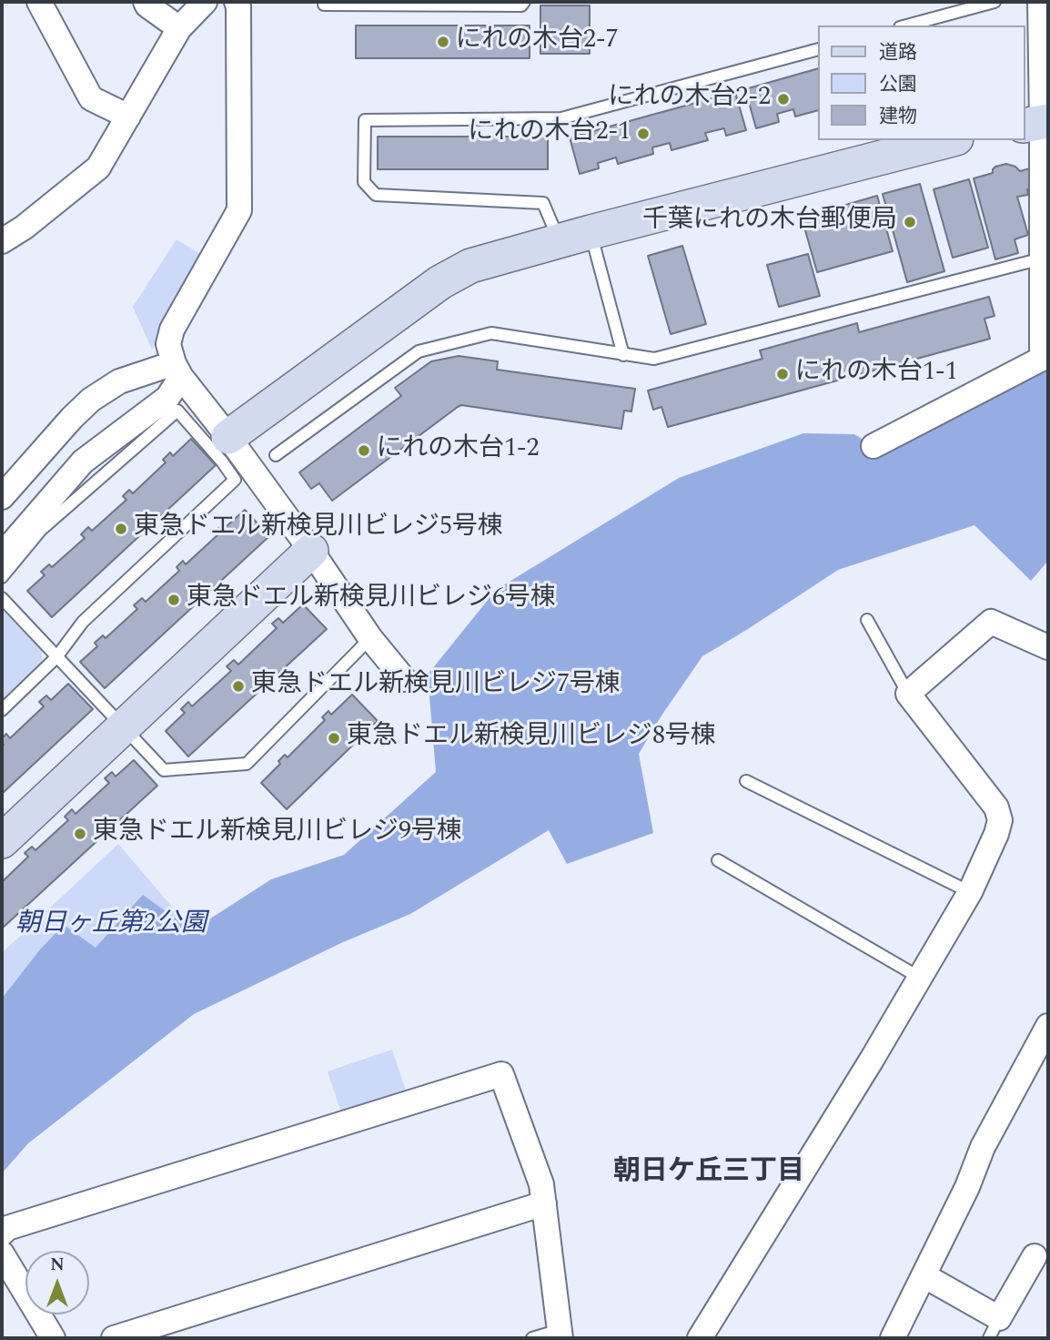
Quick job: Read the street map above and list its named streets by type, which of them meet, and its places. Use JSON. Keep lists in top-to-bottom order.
{
  "districts": ["朝日ケ丘三丁目"],
  "parks": ["朝日ヶ丘第2公園"],
  "places": [
    "にれの木台2-7",
    "にれの木台2-2",
    "にれの木台2-1",
    "千葉にれの木台郵便局",
    "にれの木台1-1",
    "にれの木台1-2",
    "東急ドエル新検見川ビレジ5号棟",
    "東急ドエル新検見川ビレジ6号棟",
    "東急ドエル新検見川ビレジ7号棟",
    "東急ドエル新検見川ビレジ8号棟",
    "東急ドエル新検見川ビレジ9号棟"
  ],
  "legend": ["道路", "公園", "建物"],
  "north": "top"
}
